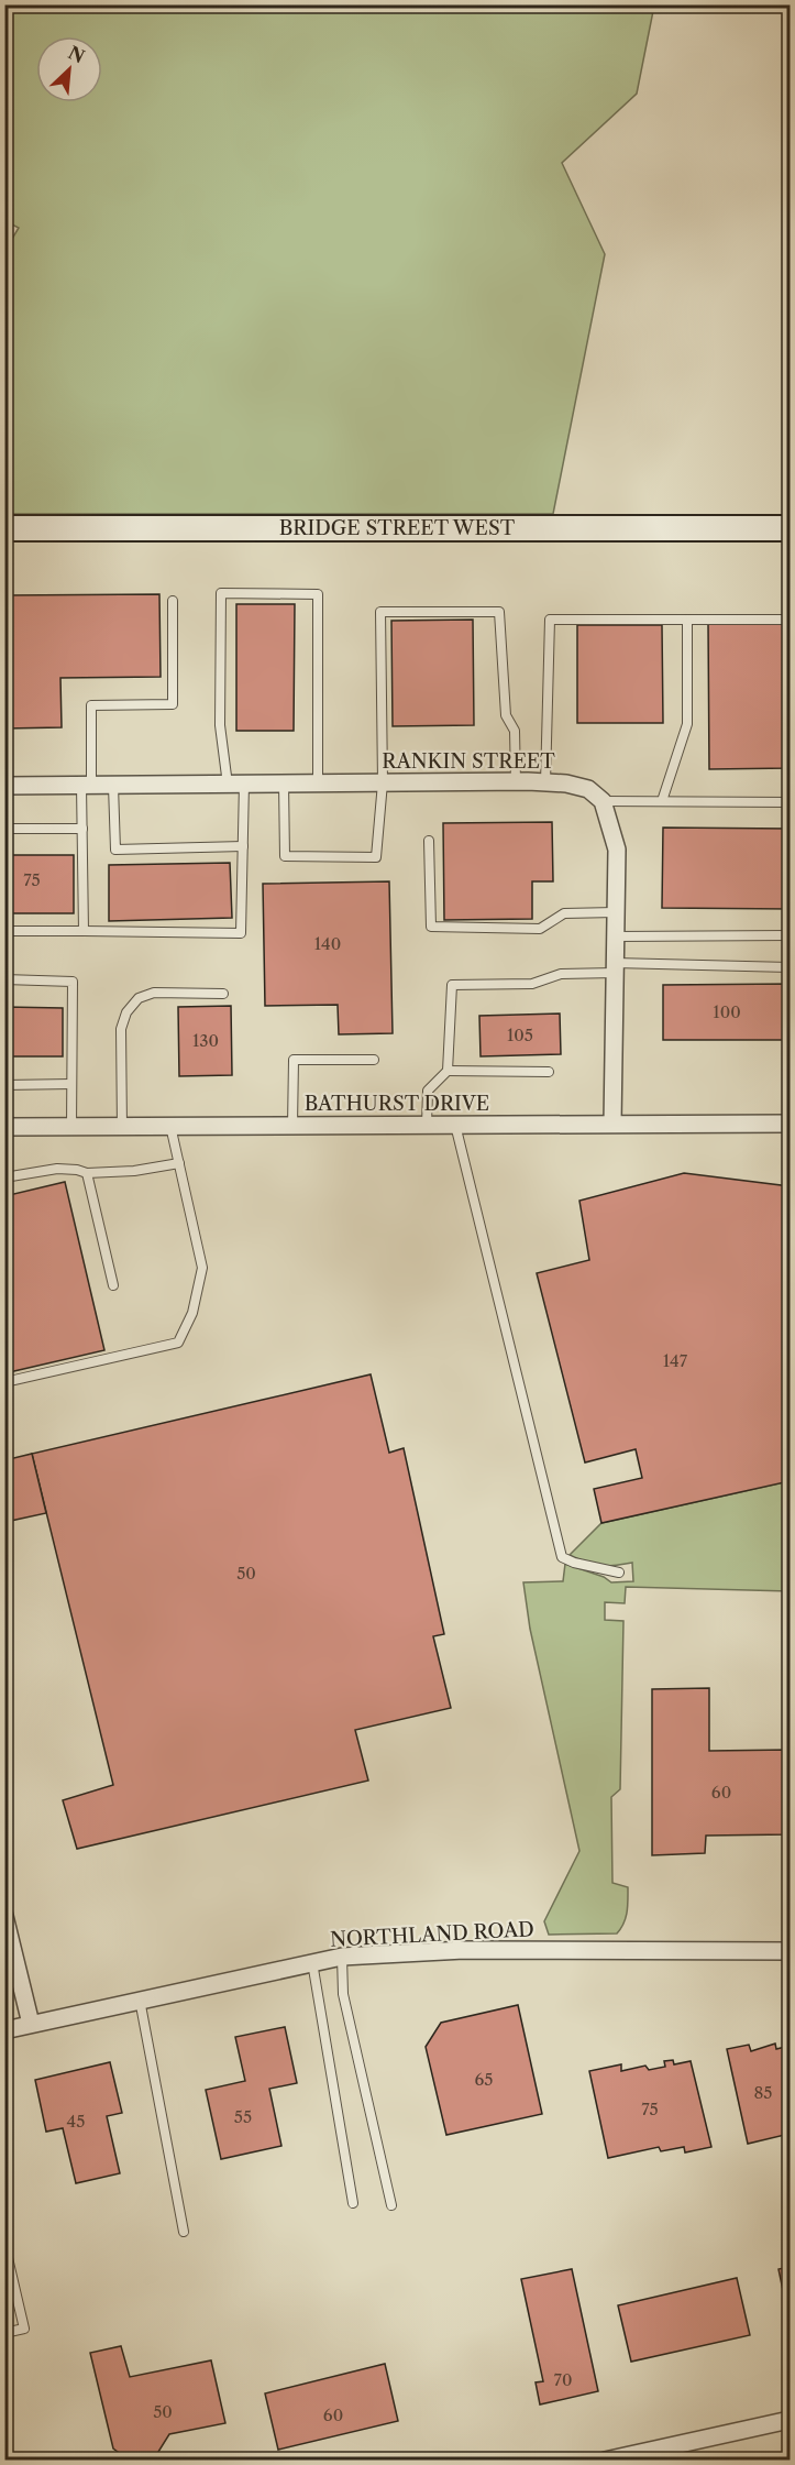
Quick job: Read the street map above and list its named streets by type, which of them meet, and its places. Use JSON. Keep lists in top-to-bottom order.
{
  "streets": {
    "street": [
      "BRIDGE STREET WEST",
      "RANKIN STREET",
      "BATHURST DRIVE",
      "NORTHLAND ROAD"
    ]
  },
  "house_numbers": [
    "75",
    "140",
    "100",
    "105",
    "130",
    "147",
    "50",
    "60",
    "65",
    "85",
    "75",
    "55",
    "45",
    "70",
    "50",
    "60"
  ],
  "north": "top right"
}
